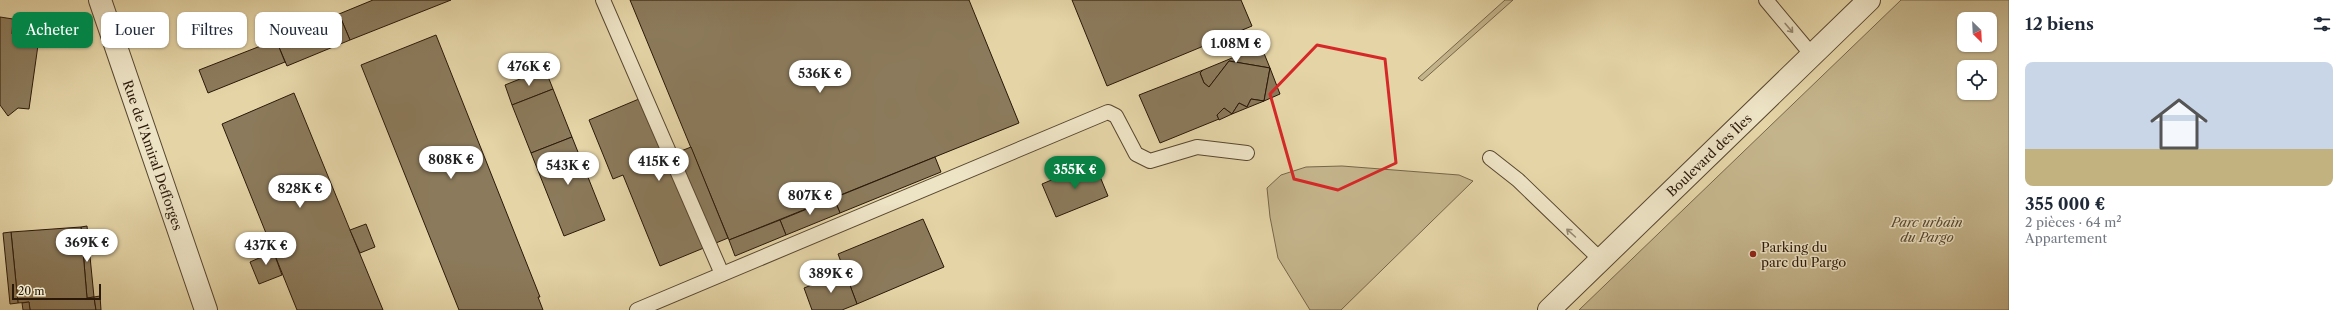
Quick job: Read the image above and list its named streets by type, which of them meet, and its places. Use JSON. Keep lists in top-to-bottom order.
{
  "streets": {
    "street": ["Rue de l'Amiral Defforges", "Boulevard des Îles"]
  },
  "parks": ["Parc urbain du Pargo"],
  "places": ["Parking du parc du Pargo"],
  "scale_bar": "20 m",
  "north": "bottom right",
  "page": {
    "heading": "12 biens",
    "chip": [
      "Acheter",
      "Louer",
      "Filtres",
      "Nouveau"
    ],
    "price": [
      "1.08M €",
      "476K €",
      "536K €",
      "808K €",
      "415K €",
      "543K €",
      "355K €",
      "828K €",
      "807K €",
      "369K €",
      "437K €",
      "389K €"
    ],
    "list": [
      {
        "name": "355 000 €",
        "note": "2 pièces · 64 m² · Appartement"
      }
    ],
    "scale": "20 m"
  }
}
